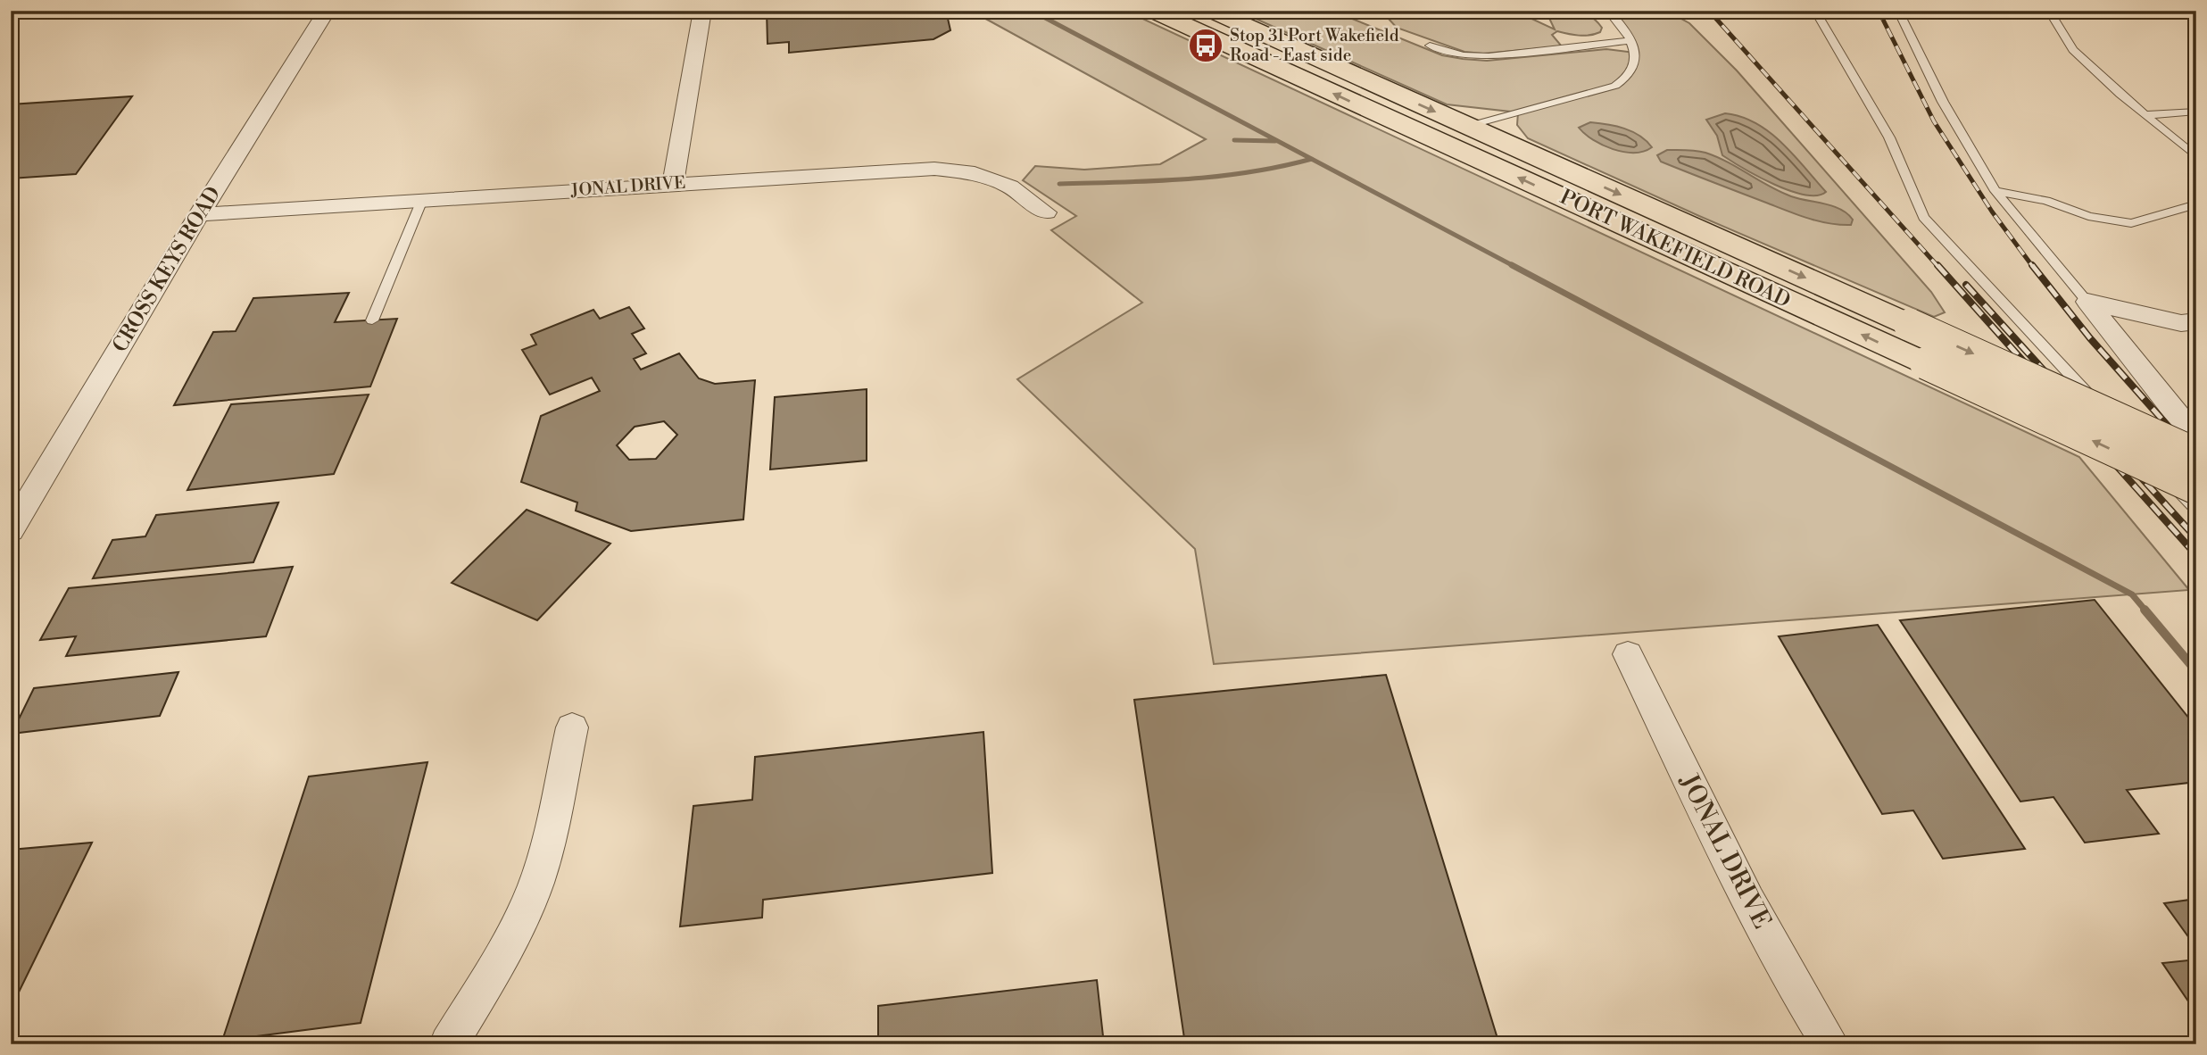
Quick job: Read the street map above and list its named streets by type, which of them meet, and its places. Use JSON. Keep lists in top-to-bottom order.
{
  "streets": {
    "highway": ["PORT WAKEFIELD ROAD"],
    "street": ["JONAL DRIVE", "CROSS KEYS ROAD"]
  },
  "crossings": [
    ["JONAL DRIVE", "CROSS KEYS ROAD"]
  ],
  "places": {
    "bus stop": ["Stop 31 Port Wakefield Road - East side"]
  }
}
